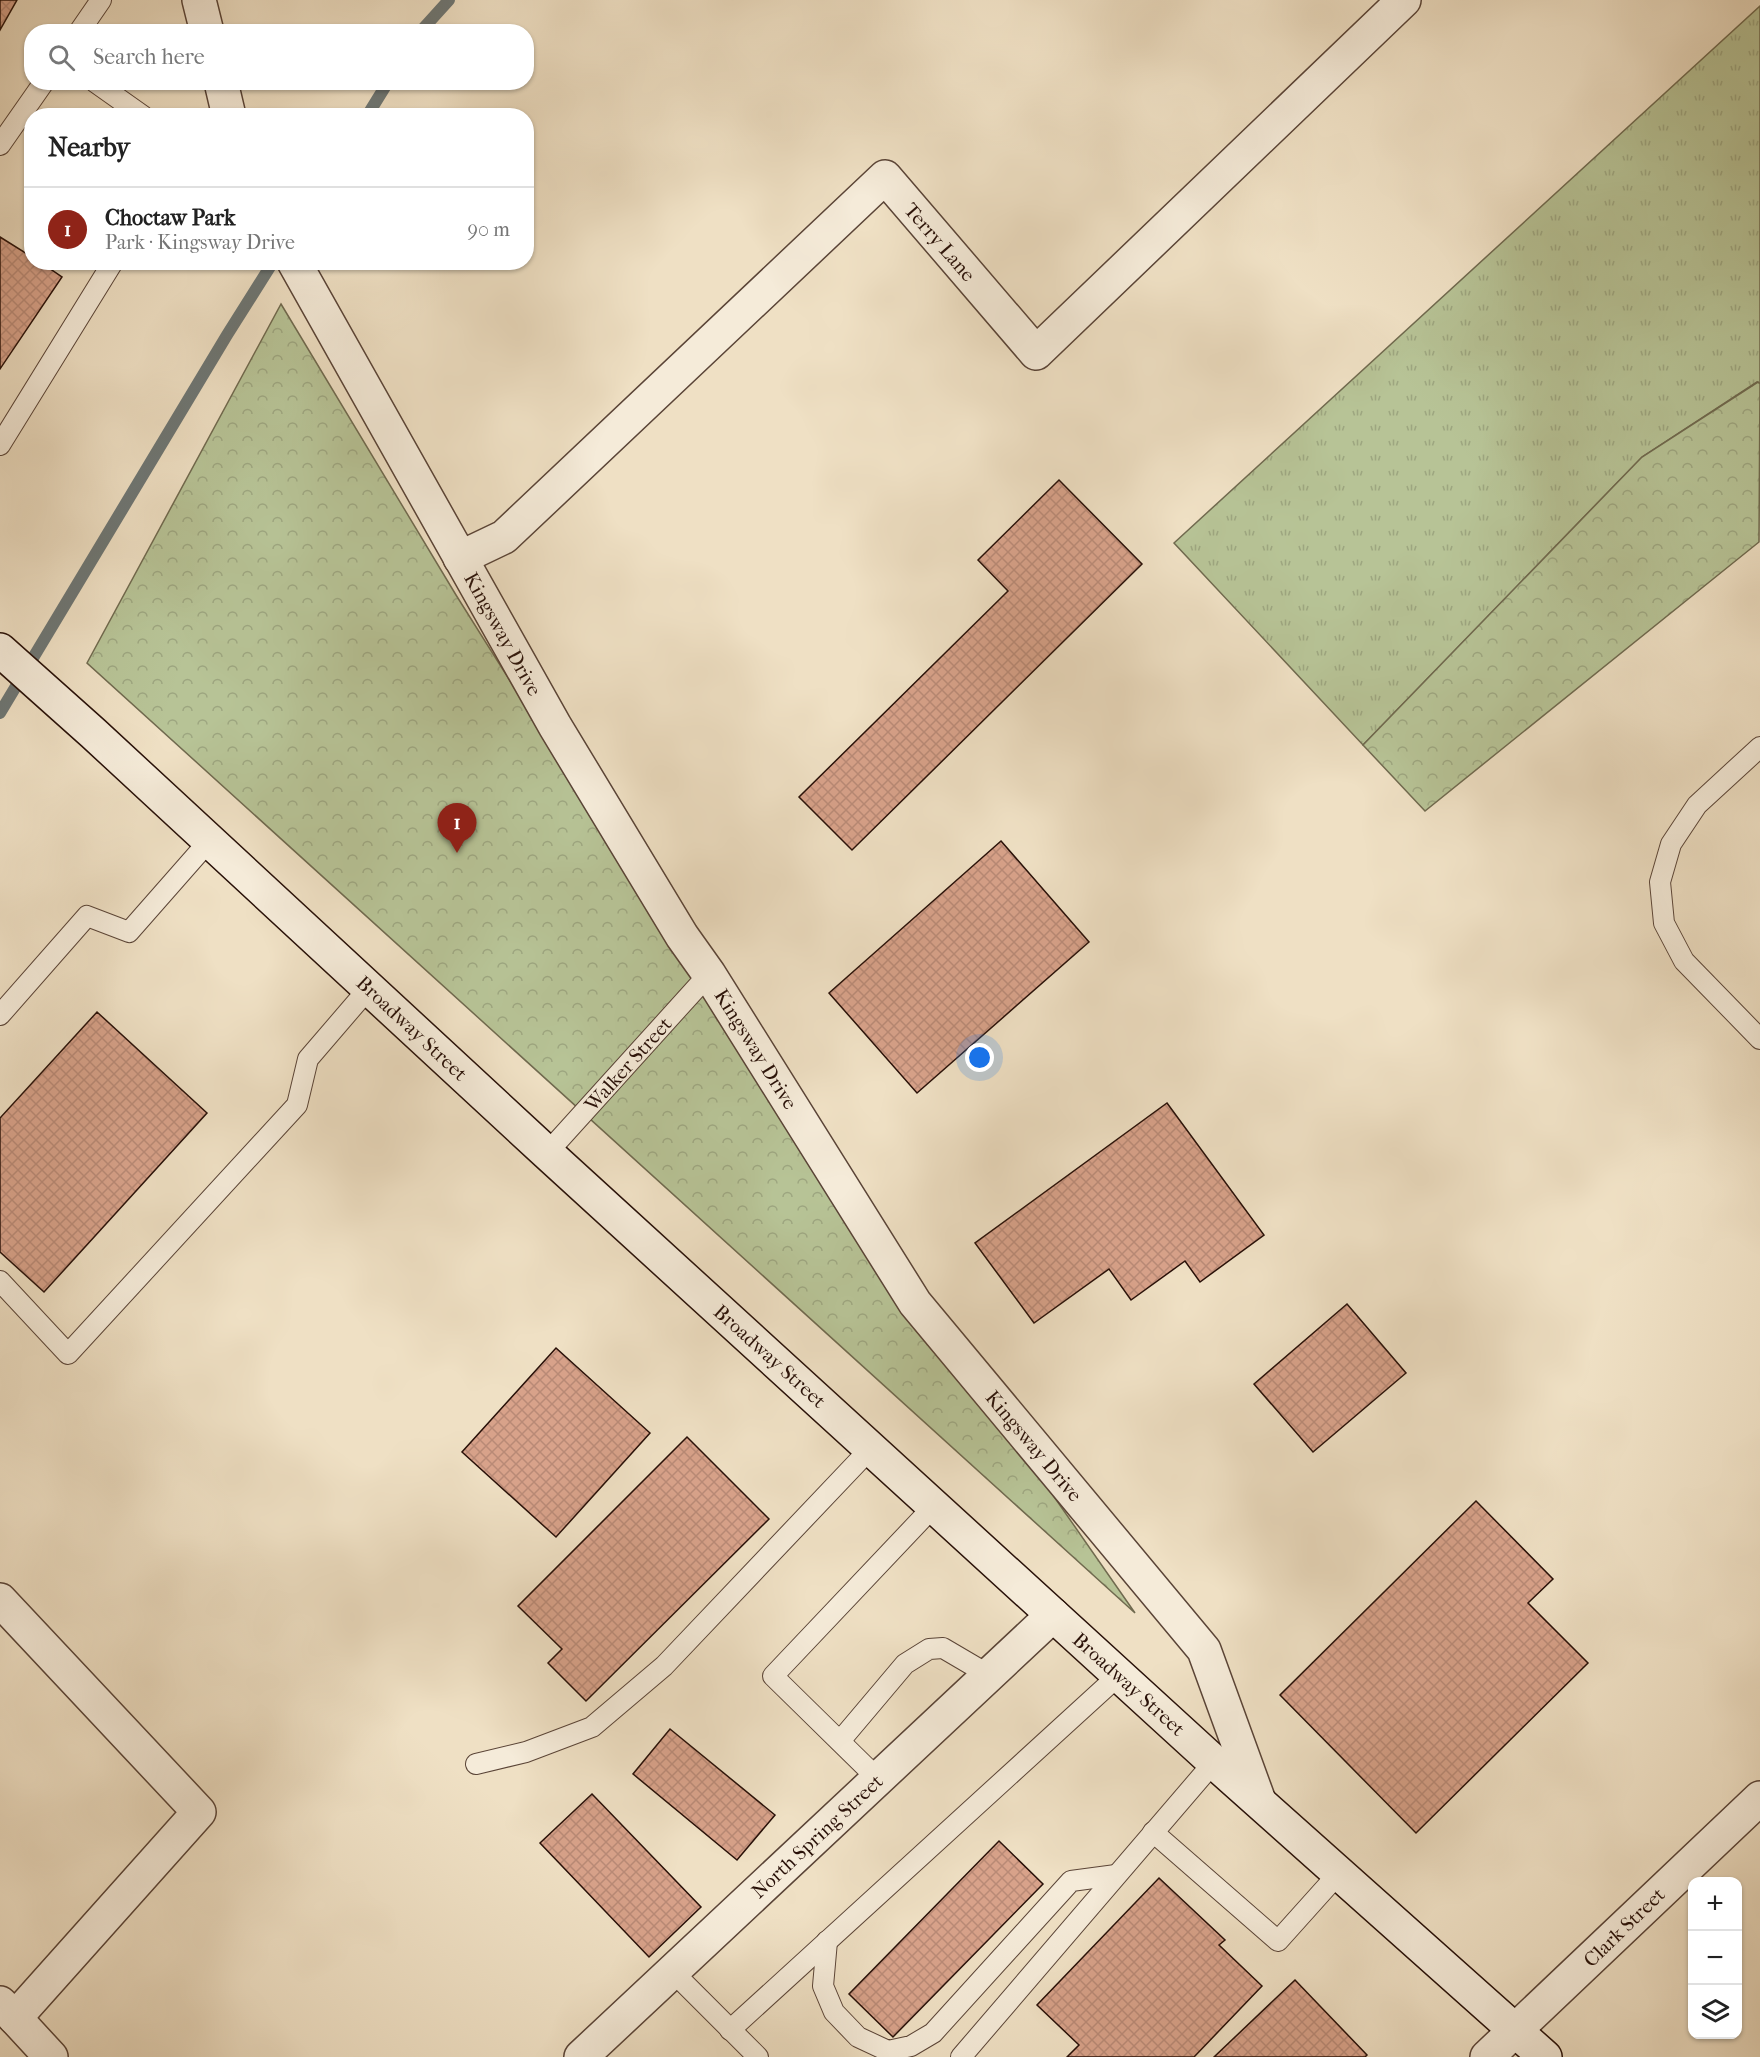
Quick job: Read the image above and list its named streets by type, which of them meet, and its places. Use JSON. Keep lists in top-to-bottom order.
{
  "streets": {
    "street": [
      "Terry Lane",
      "Kingsway Drive",
      "Broadway Street",
      "North Spring Street",
      "Clark Street"
    ],
    "lane": ["Walker Street"]
  },
  "crossings": [
    ["Terry Lane", "Kingsway Drive"],
    ["Kingsway Drive", "Broadway Street"],
    ["Kingsway Drive", "Walker Street"],
    ["Broadway Street", "Walker Street"],
    ["Broadway Street", "North Spring Street"],
    ["Broadway Street", "Clark Street"]
  ],
  "page": {
    "search": "Search here",
    "heading": "Nearby",
    "list": [
      {
        "mark": "1",
        "name": "Choctaw Park",
        "note": "Park · Kingsway Drive",
        "value": "90 m"
      }
    ],
    "pins": "1",
    "map_buttons": ["+", "−"]
  }
}
